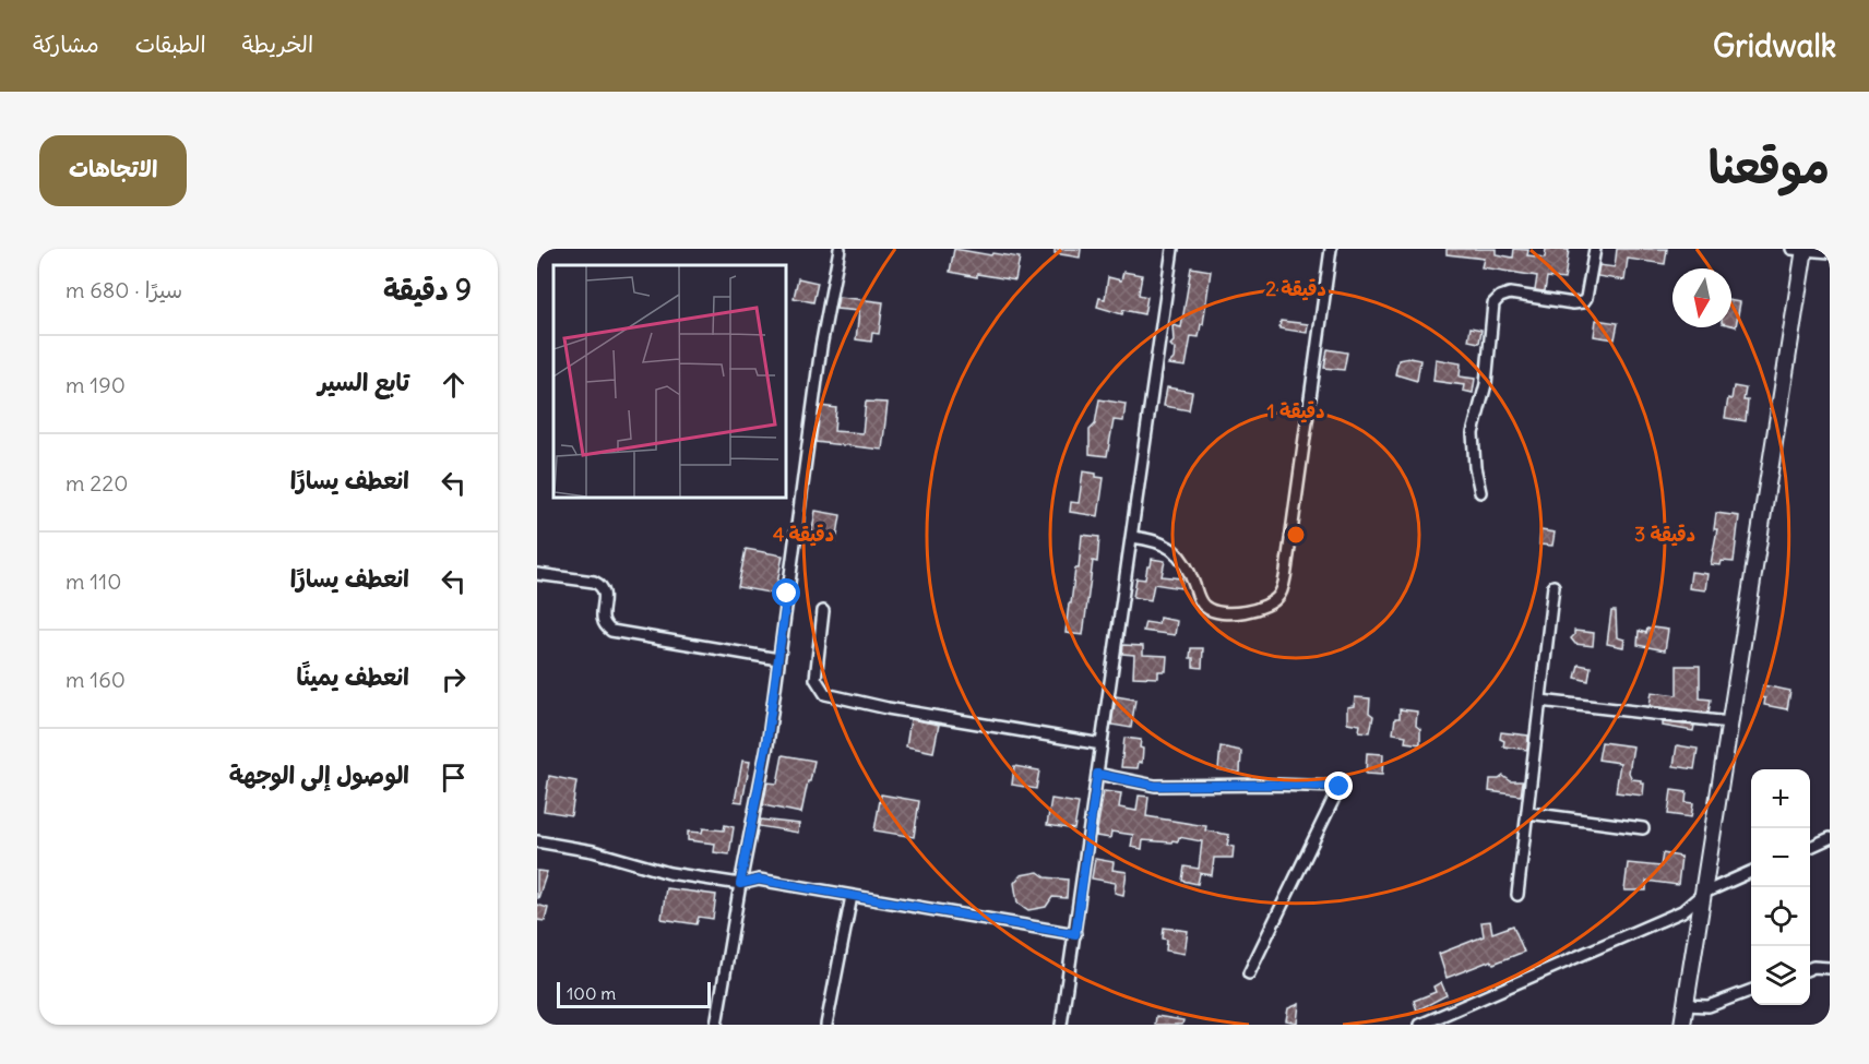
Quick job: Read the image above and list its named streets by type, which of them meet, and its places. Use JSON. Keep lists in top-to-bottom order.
{
  "scale_bar": "100 m",
  "north": "bottom",
  "page": {
    "header": "Gridwalk",
    "nav": ["الخريطة", "الطبقات", "مشاركة"],
    "title": "موقعنا",
    "buttons": "الاتجاهات",
    "heading": ["9 دقيقة", "سيرًا · 680 m"],
    "list": [
      ["تابع السير", "190 m"],
      ["انعطف يسارًا", "220 m"],
      ["انعطف يسارًا", "110 m"],
      ["انعطف يمينًا", "160 m"],
      "الوصول إلى الوجهة"
    ],
    "map_buttons": ["+", "−"],
    "scale": "100 m"
  },
  "rings": [
    "2 دقيقة",
    "1 دقيقة",
    "3 دقيقة",
    "4 دقيقة"
  ]
}
